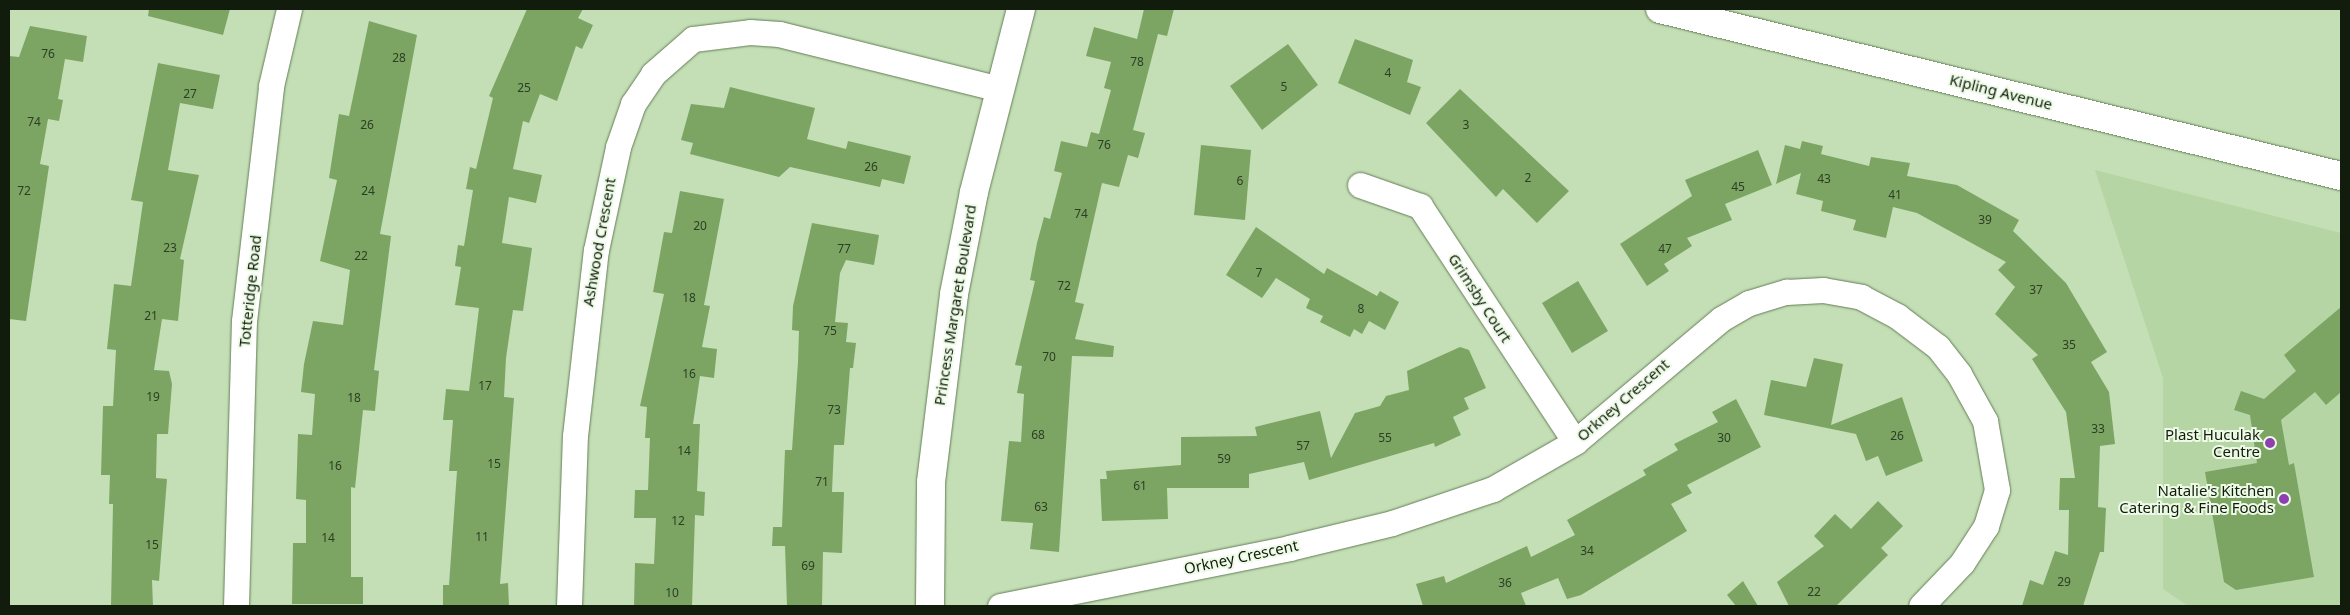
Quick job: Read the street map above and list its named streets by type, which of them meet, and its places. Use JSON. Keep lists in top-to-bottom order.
{
  "streets": {
    "main road": ["Kipling Avenue", "Princess Margaret Boulevard"],
    "street": [
      "Ashwood Crescent",
      "Totteridge Road",
      "Grimsby Court",
      "Orkney Crescent"
    ]
  },
  "crossings": [
    ["Ashwood Crescent", "Princess Margaret Boulevard"],
    ["Grimsby Court", "Orkney Crescent"]
  ],
  "places": ["Plast Huculak Centre", "Natalie's Kitchen Catering & Fine Foods"],
  "house_numbers": [
    "76",
    "28",
    "78",
    "4",
    "5",
    "25",
    "27",
    "74",
    "26",
    "3",
    "76",
    "26",
    "2",
    "43",
    "6",
    "45",
    "72",
    "24",
    "41",
    "74",
    "39",
    "20",
    "23",
    "77",
    "47",
    "22",
    "7",
    "72",
    "37",
    "18",
    "8",
    "21",
    "75",
    "35",
    "70",
    "16",
    "17",
    "19",
    "18",
    "73",
    "33",
    "68",
    "26",
    "55",
    "30",
    "57",
    "14",
    "59",
    "15",
    "16",
    "71",
    "61",
    "63",
    "12",
    "11",
    "14",
    "15",
    "34",
    "69",
    "29",
    "36",
    "22",
    "10"
  ]
}
